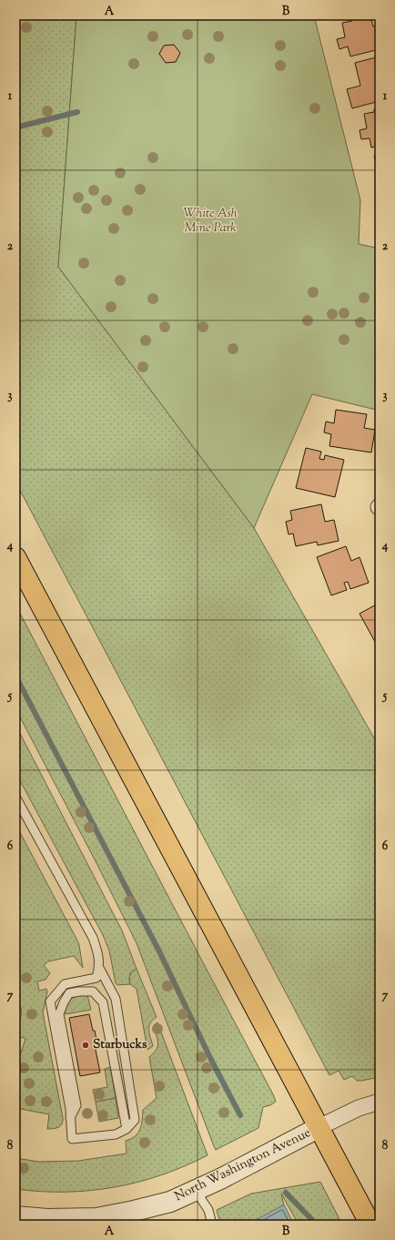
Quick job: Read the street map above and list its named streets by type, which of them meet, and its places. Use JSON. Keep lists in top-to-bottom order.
{
  "streets": {
    "street": ["North Washington Avenue"]
  },
  "parks": ["White Ash Mine Park"],
  "places": ["Starbucks"],
  "grid": {
    "columns": ["A", "B"],
    "rows": [
      "1",
      "2",
      "3",
      "4",
      "5",
      "6",
      "7",
      "8"
    ]
  }
}
